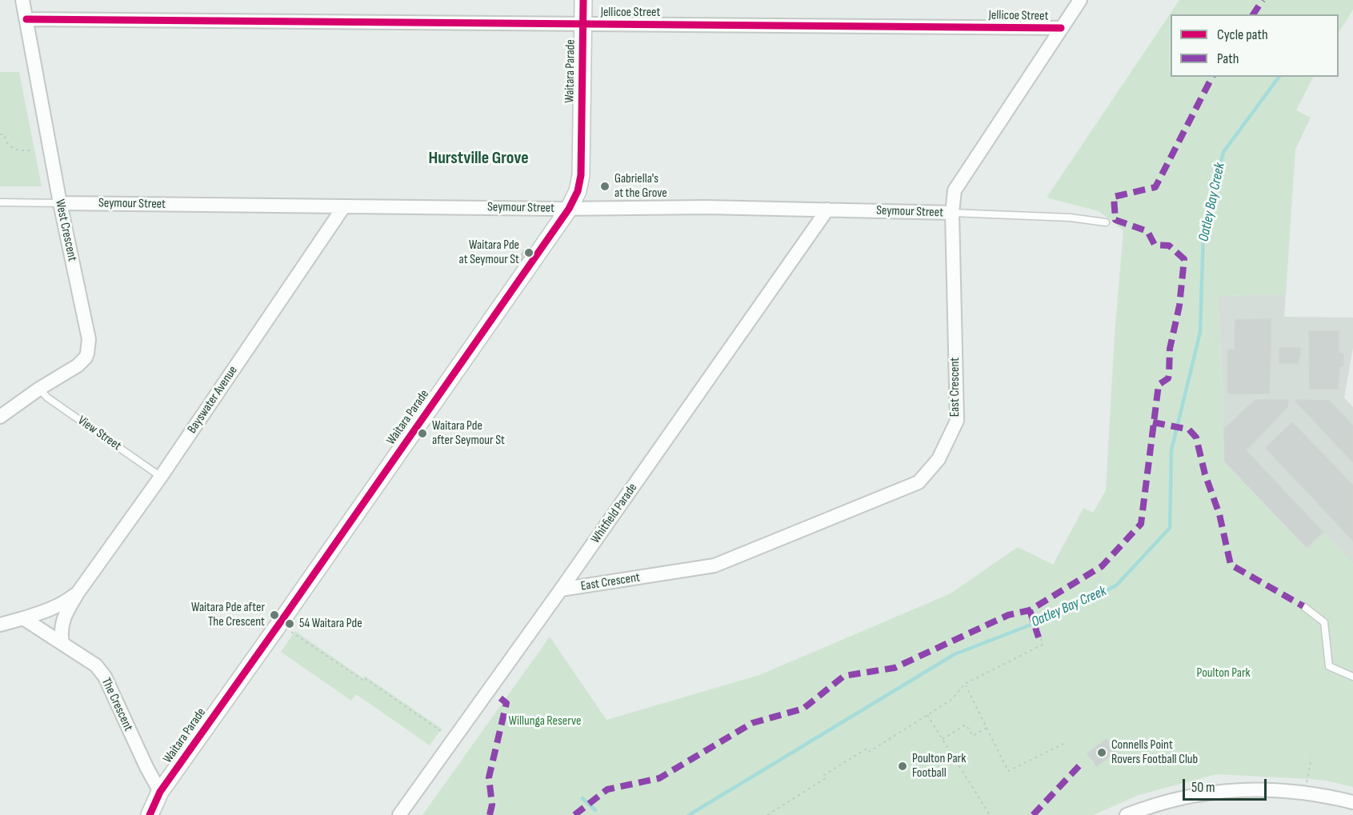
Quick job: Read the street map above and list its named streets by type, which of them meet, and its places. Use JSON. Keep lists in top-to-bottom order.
{
  "streets": {
    "street": [
      "Jellicoe Street",
      "Waitara Parade",
      "Seymour Street",
      "West Crescent",
      "East Crescent",
      "Bayswater Avenue",
      "Whitfield Parade",
      "The Crescent"
    ],
    "lane": ["View Street"]
  },
  "crossings": [
    ["Jellicoe Street", "Waitara Parade"],
    ["Jellicoe Street", "West Crescent"],
    ["Jellicoe Street", "East Crescent"],
    ["Waitara Parade", "Seymour Street"],
    ["Waitara Parade", "The Crescent"],
    ["Seymour Street", "West Crescent"],
    ["Seymour Street", "East Crescent"],
    ["Seymour Street", "Bayswater Avenue"],
    ["Seymour Street", "Whitfield Parade"],
    ["West Crescent", "View Street"],
    ["East Crescent", "Whitfield Parade"],
    ["Bayswater Avenue", "View Street"],
    ["Bayswater Avenue", "The Crescent"]
  ],
  "districts": ["Hurstville Grove"],
  "water": ["Oatley Bay Creek"],
  "parks": ["Poulton Park", "Willunga Reserve"],
  "places": [
    "Gabriella's at the Grove",
    "Waitara Pde at Seymour St",
    "Waitara Pde after Seymour St",
    "Waitara Pde after The Crescent",
    "54 Waitara Pde",
    "Connells Point Rovers Football Club",
    "Poulton Park Football"
  ],
  "legend": ["Cycle path", "Path"],
  "scale_bar": "50 m"
}
